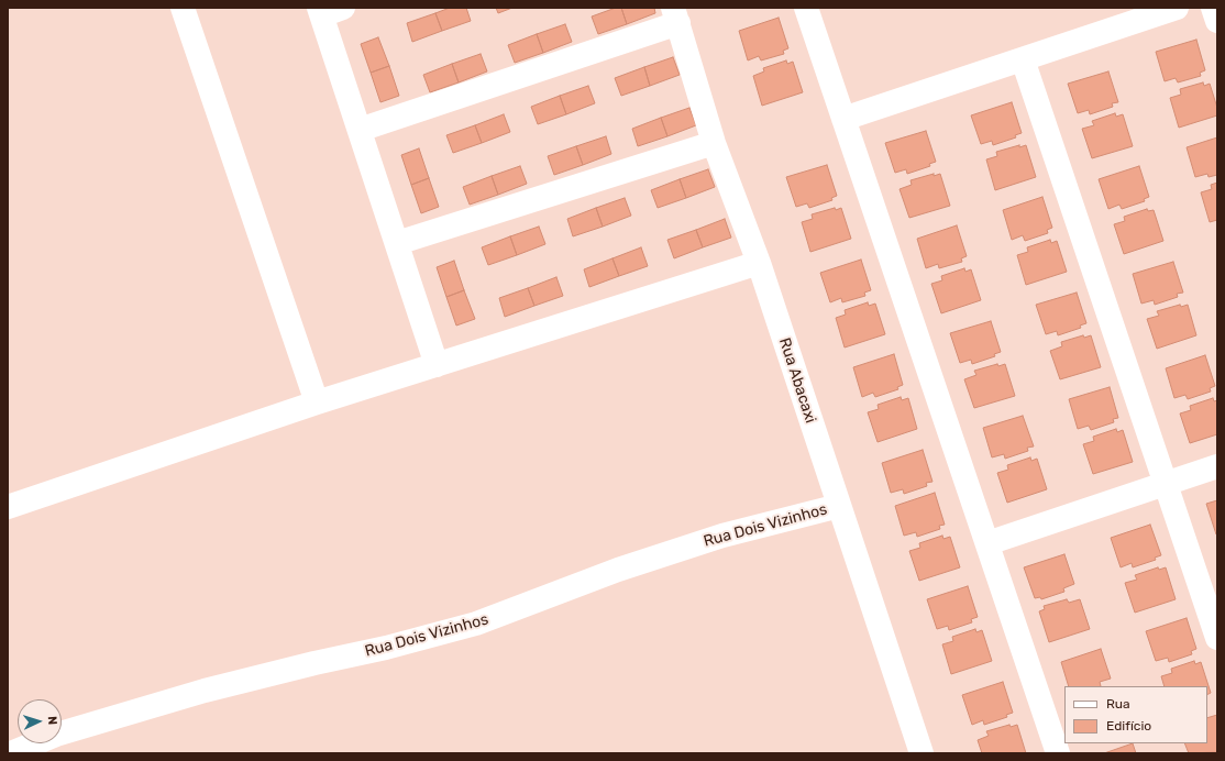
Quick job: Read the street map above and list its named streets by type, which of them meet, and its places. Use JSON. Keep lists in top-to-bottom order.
{
  "streets": {
    "street": ["Rua Abacaxi", "Rua Dois Vizinhos"]
  },
  "crossings": [
    ["Rua Abacaxi", "Rua Dois Vizinhos"]
  ],
  "legend": ["Rua", "Edifício"],
  "north": "right"
}
